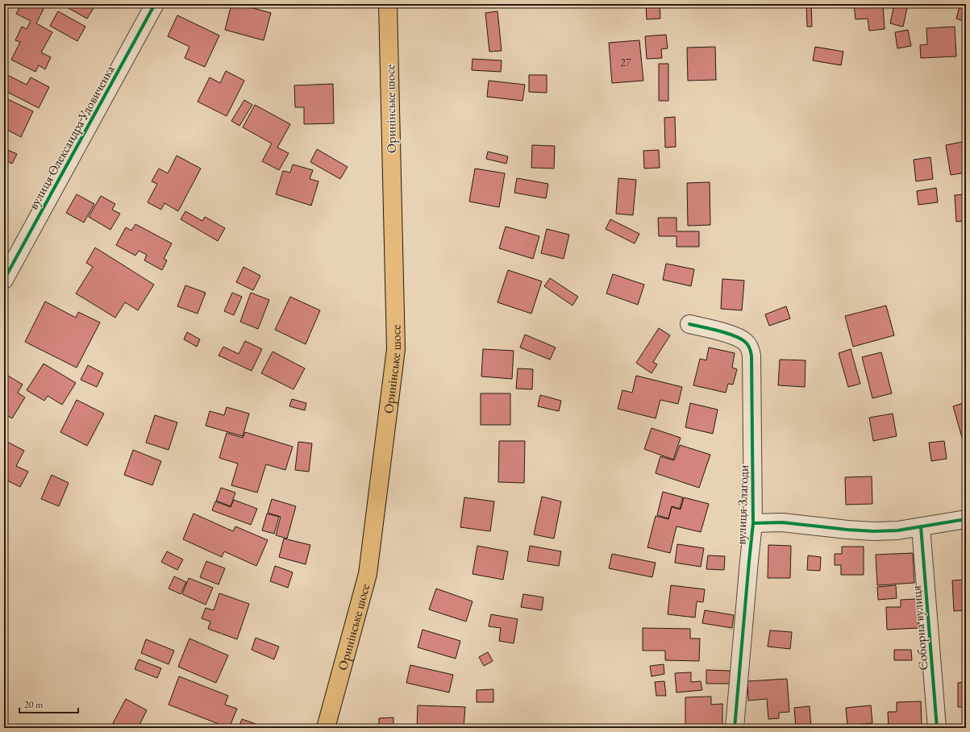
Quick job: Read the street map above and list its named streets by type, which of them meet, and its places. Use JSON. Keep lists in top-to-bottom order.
{
  "streets": {
    "main road": ["Оринінське шосе"],
    "street": ["вулиця Олександра Удовиченка", "вулиця Злагоди", "Соборна вулиця"]
  },
  "house_numbers": ["27"],
  "scale_bar": "20 m"
}
